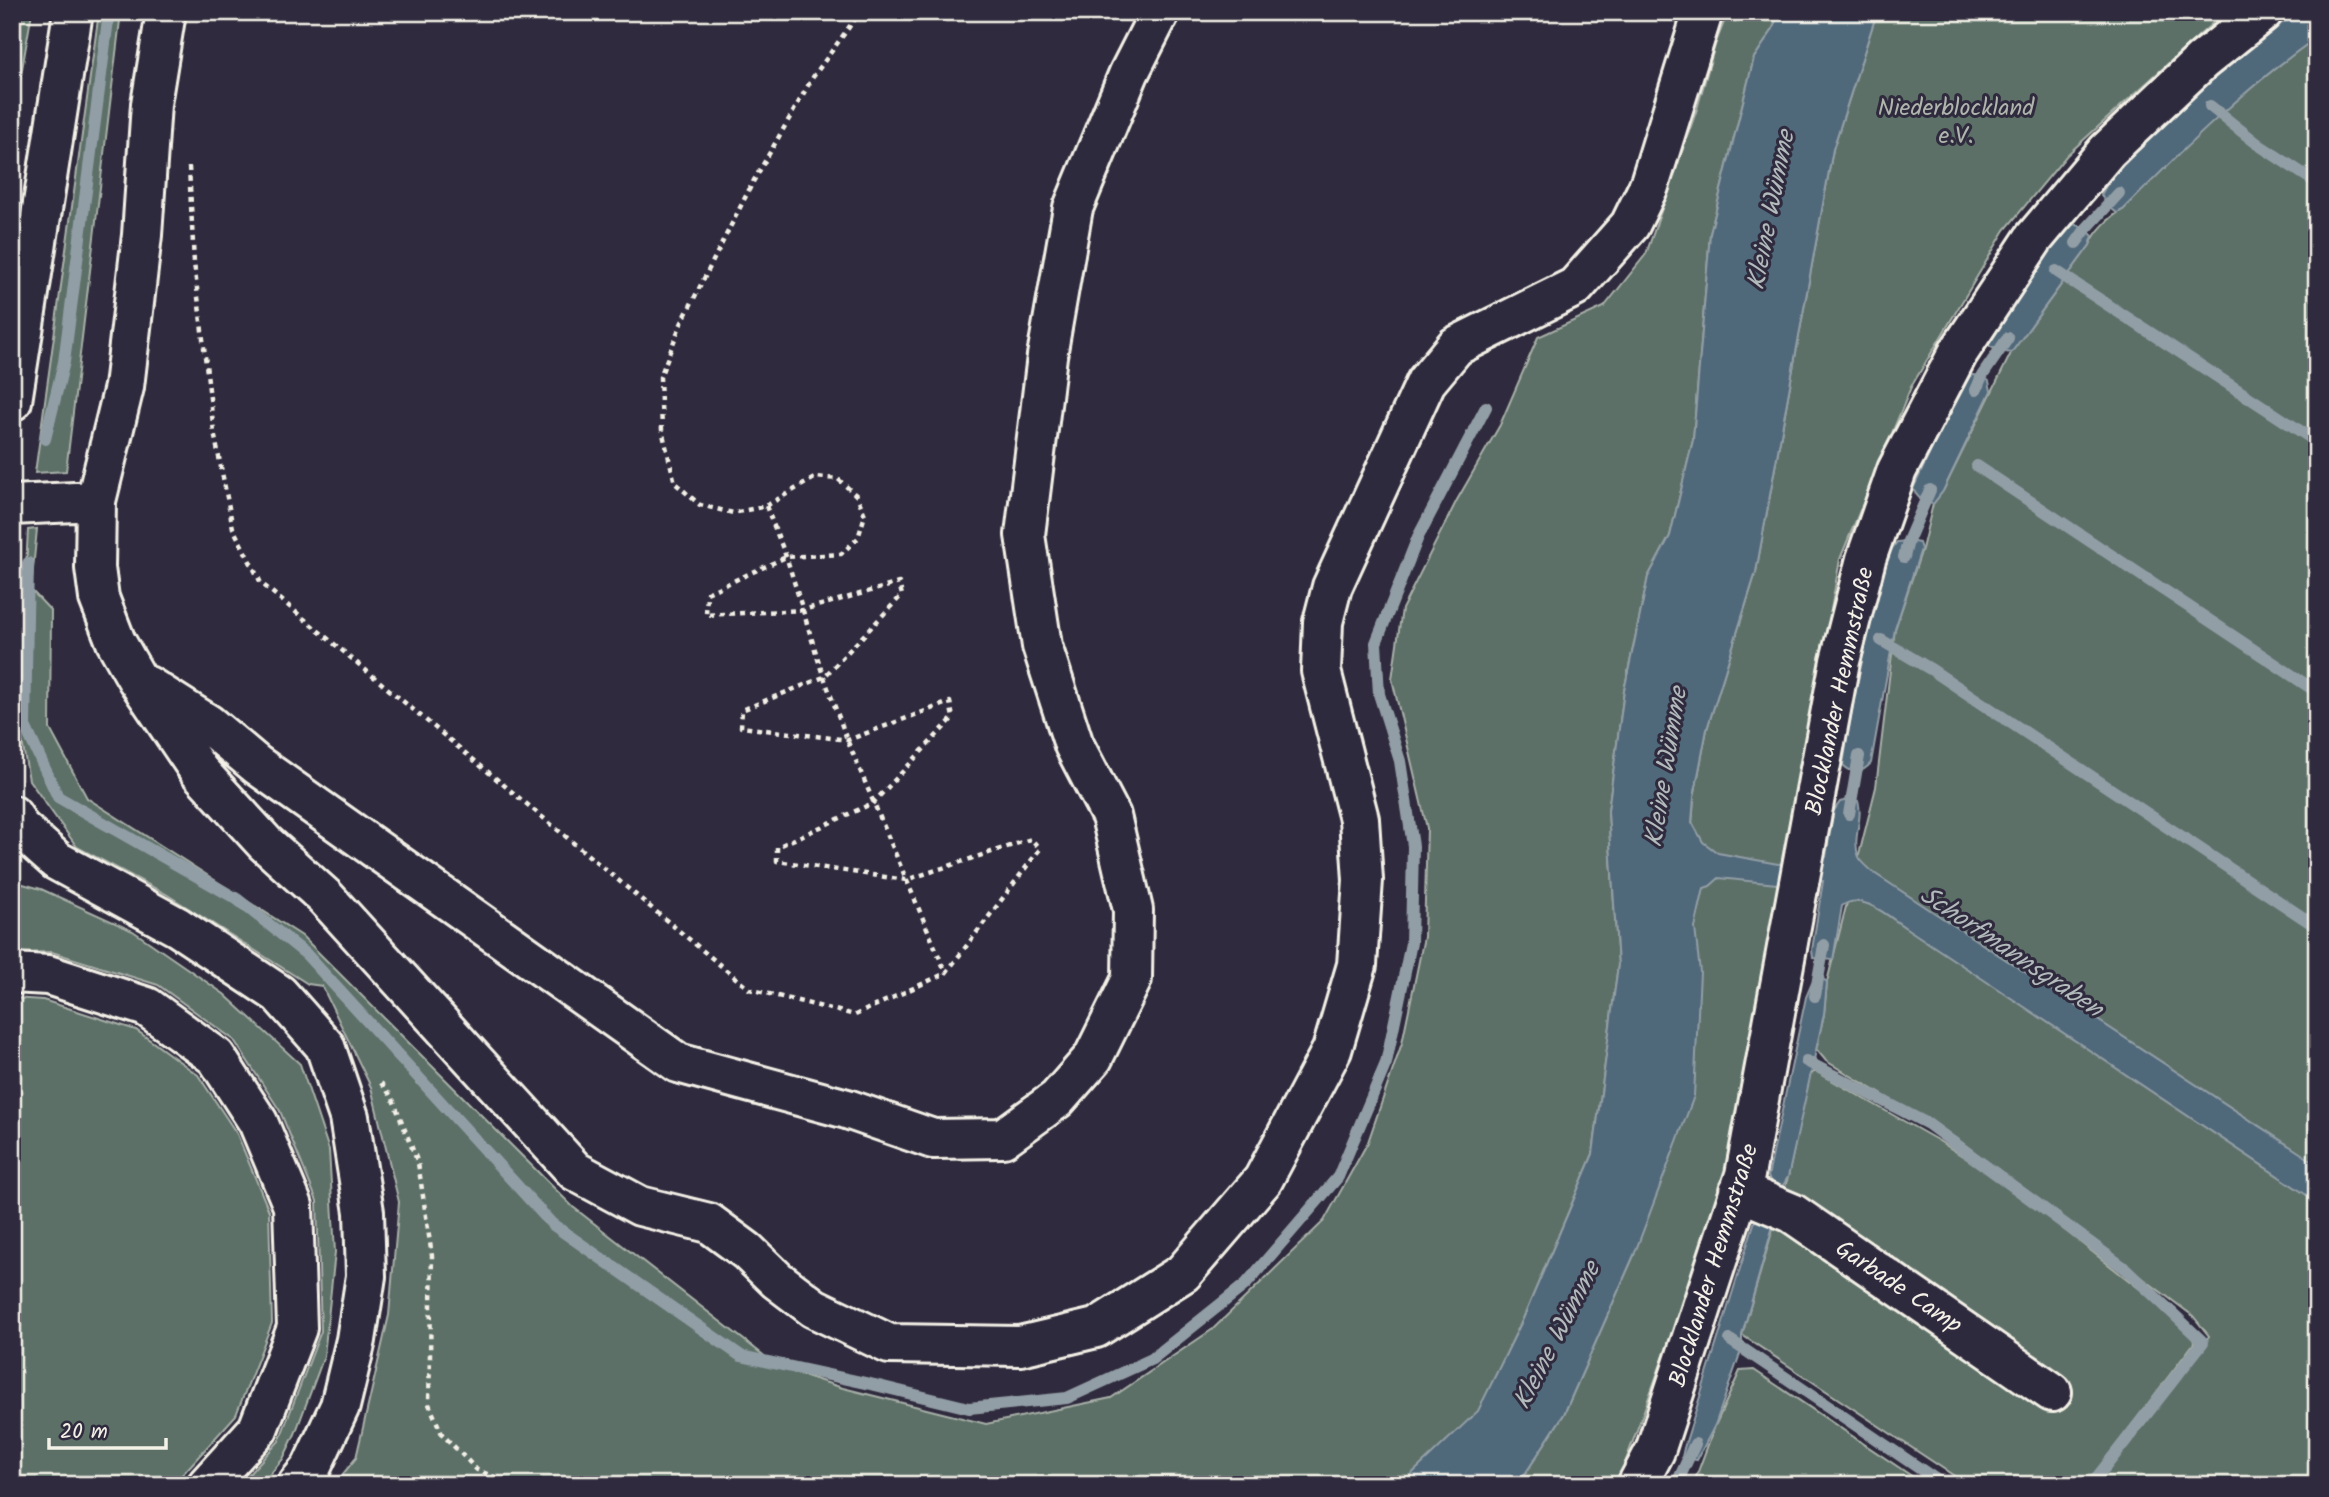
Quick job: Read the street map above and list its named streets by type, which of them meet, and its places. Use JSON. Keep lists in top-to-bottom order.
{
  "streets": {
    "main road": ["Blocklander Hemmstraße", "Garbade Camp"]
  },
  "crossings": [
    ["Blocklander Hemmstraße", "Garbade Camp"]
  ],
  "water": ["Kleine Wümme", "Schorfmannsgraben"],
  "parks": ["Niederblockland e.V."],
  "scale_bar": "20 m"
}
